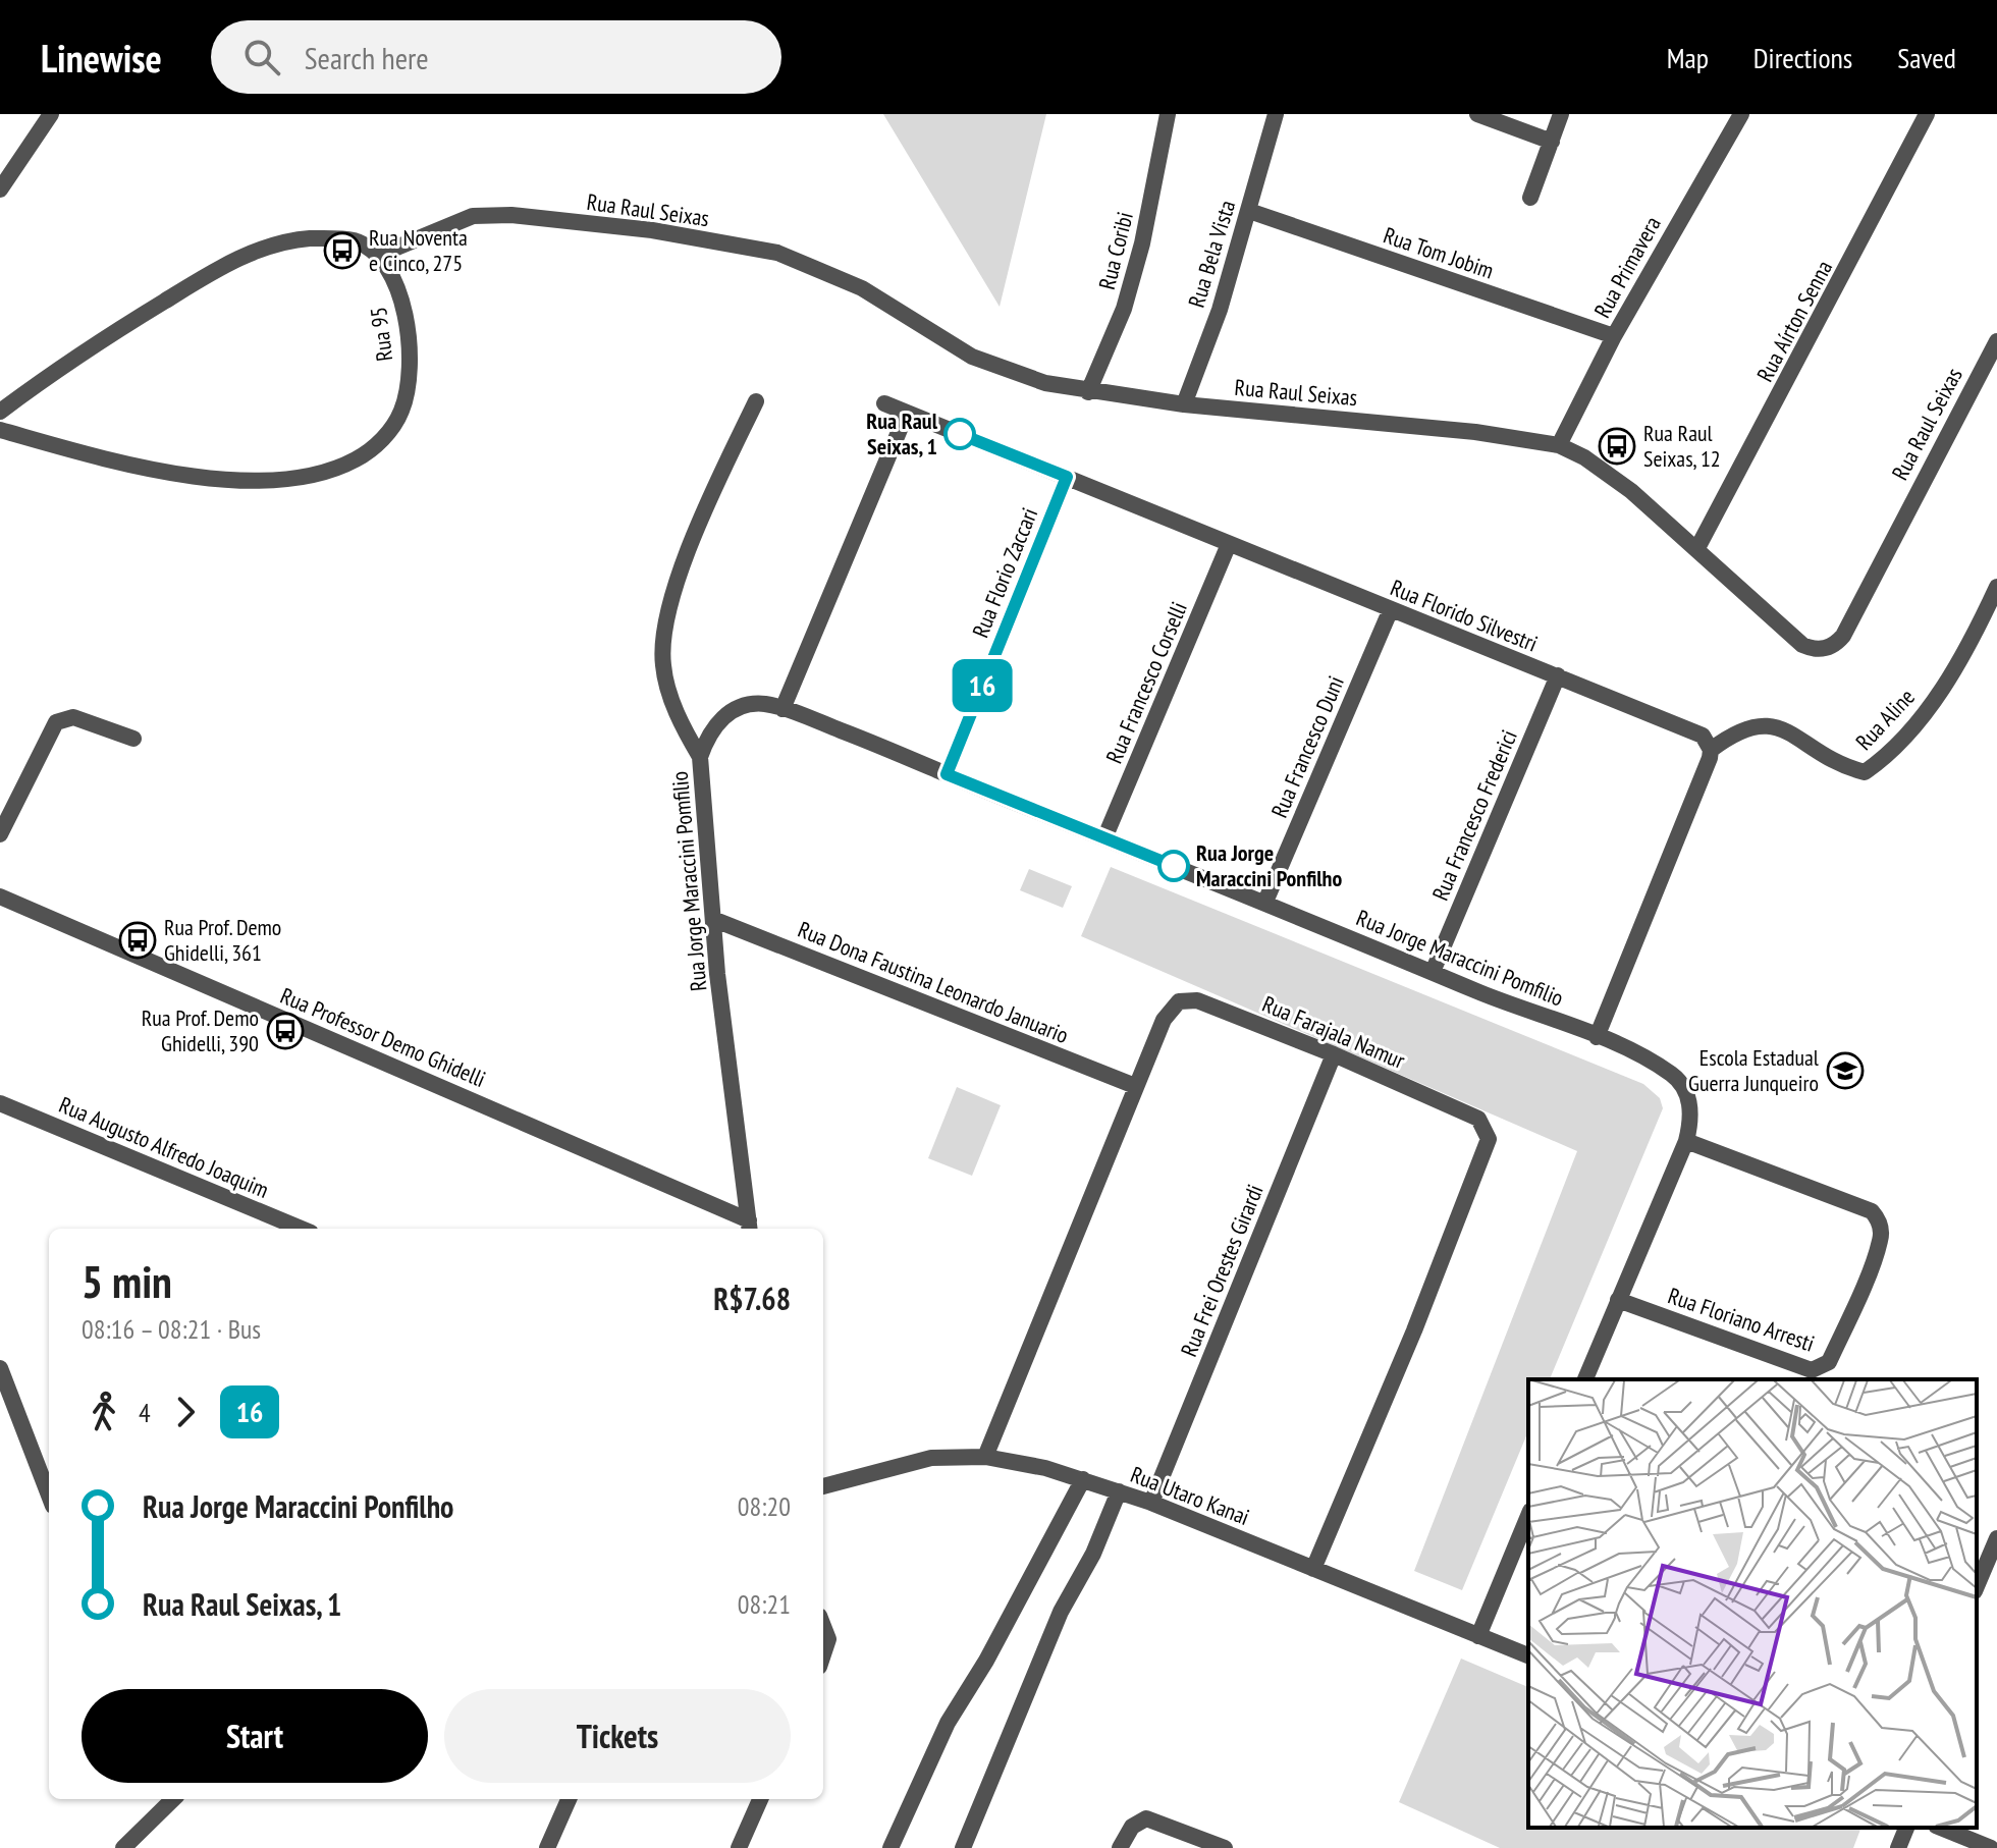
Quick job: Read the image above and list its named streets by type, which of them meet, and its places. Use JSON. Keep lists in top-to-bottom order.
{
  "streets": {
    "street": [
      "Rua Raul Seixas",
      "Rua Coribi",
      "Rua Tom Jobim",
      "Rua Bela Vista",
      "Rua Primavera",
      "Rua Aírton Senna",
      "Rua 95",
      "Rua Florio Zaccari",
      "Rua Florido Silvestri",
      "Rua Francesco Corselli",
      "Rua Aline",
      "Rua Francesco Duni",
      "Rua Francesco Frederici",
      "Rua Jorge Maraccini Pomfilio",
      "Rua Dona Faustina Leonardo Januario",
      "Rua Farajala Namur",
      "Rua Professor Demo Ghidelli",
      "Rua Augusto Alfredo Joaquim",
      "Rua Frei Orestes Girardi",
      "Rua Floriano Arresti",
      "Rua Utaro Kanai"
    ]
  },
  "crossings": [
    ["Rua Raul Seixas", "Rua Coribi"],
    ["Rua Raul Seixas", "Rua Bela Vista"],
    ["Rua Raul Seixas", "Rua Primavera"],
    ["Rua Raul Seixas", "Rua Aírton Senna"],
    ["Rua Raul Seixas", "Rua 95"],
    ["Rua Tom Jobim", "Rua Bela Vista"],
    ["Rua Tom Jobim", "Rua Primavera"],
    ["Rua Florio Zaccari", "Rua Florido Silvestri"],
    ["Rua Florio Zaccari", "Rua Jorge Maraccini Pomfilio"],
    ["Rua Florido Silvestri", "Rua Francesco Corselli"],
    ["Rua Florido Silvestri", "Rua Aline"],
    ["Rua Florido Silvestri", "Rua Francesco Duni"],
    ["Rua Florido Silvestri", "Rua Francesco Frederici"],
    ["Rua Francesco Corselli", "Rua Jorge Maraccini Pomfilio"],
    ["Rua Francesco Duni", "Rua Jorge Maraccini Pomfilio"],
    ["Rua Francesco Frederici", "Rua Jorge Maraccini Pomfilio"],
    ["Rua Jorge Maraccini Pomfilio", "Rua Dona Faustina Leonardo Januario"],
    ["Rua Jorge Maraccini Pomfilio", "Rua Professor Demo Ghidelli"],
    ["Rua Jorge Maraccini Pomfilio", "Rua Floriano Arresti"],
    ["Rua Dona Faustina Leonardo Januario", "Rua Farajala Namur"],
    ["Rua Farajala Namur", "Rua Frei Orestes Girardi"],
    ["Rua Farajala Namur", "Rua Utaro Kanai"],
    ["Rua Frei Orestes Girardi", "Rua Utaro Kanai"]
  ],
  "places": {
    "bus stop": [
      "Rua Noventa e Cinco, 275",
      "Rua Raul Seixas, 12",
      "Rua Prof. Demo Ghidelli, 361",
      "Rua Prof. Demo Ghidelli, 390"
    ],
    "other": ["Rua Raul Seixas, 1", "Rua Jorge Maraccini Ponfilho"],
    "school or university": ["Escola Estadual Guerra Junqueiro"]
  },
  "lines": ["bus line 16"],
  "page": {
    "header": "Linewise",
    "search": "Search here",
    "nav": ["Map", "Directions", "Saved"],
    "on_map": "16",
    "heading": ["5 min", "08:16 – 08:21 · Bus", "R$7.68"],
    "legs": ["4", "16"],
    "list": [
      {
        "name": "Rua Jorge Maraccini Ponfilho",
        "value": "08:20"
      },
      {
        "name": "Rua Raul Seixas, 1",
        "value": "08:21"
      }
    ],
    "buttons": ["Start", "Tickets"]
  }
}
